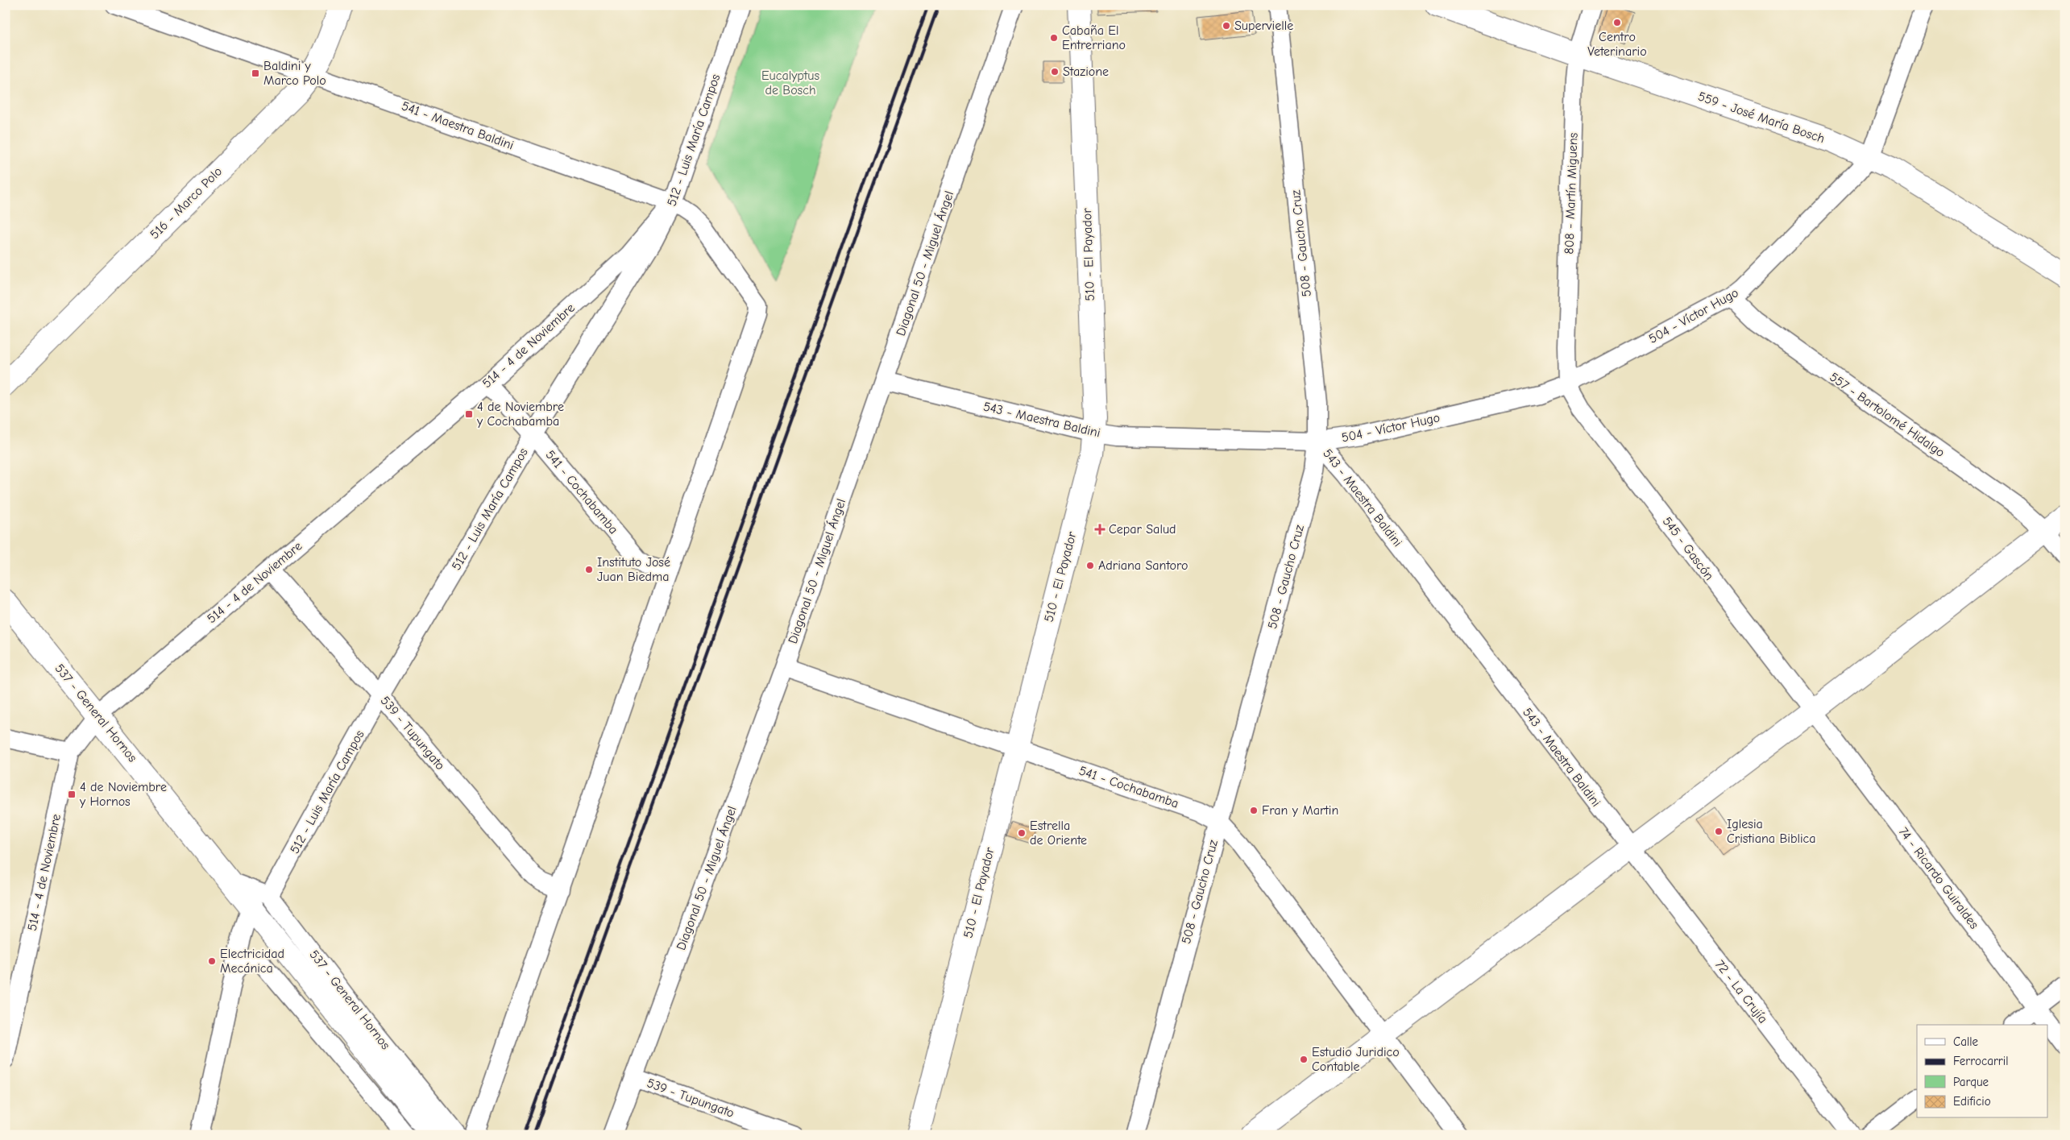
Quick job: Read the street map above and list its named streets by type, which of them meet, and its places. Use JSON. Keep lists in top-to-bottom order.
{
  "streets": {
    "street": [
      "559 - José María Bosch",
      "541 - Maestra Baldini",
      "512 - Luis María Campos",
      "808 - Martín Miguens",
      "516 - Marco Polo",
      "508 - Gaucho Cruz",
      "510 - El Payador",
      "Diagonal 50 - Miguel Ángel",
      "504 - Víctor Hugo",
      "514 - 4 de Noviembre",
      "557 - Bartolomé Hidalgo",
      "543 - Maestra Baldini",
      "541 - Cochabamba",
      "545 - Gascón",
      "537 - General Hornos",
      "539 - Tupungato",
      "74 - Ricardo Guiraldes",
      "72 - La Crujía"
    ]
  },
  "crossings": [
    ["559 - José María Bosch", "808 - Martín Miguens"],
    ["559 - José María Bosch", "504 - Víctor Hugo"],
    ["541 - Maestra Baldini", "512 - Luis María Campos"],
    ["541 - Maestra Baldini", "516 - Marco Polo"],
    ["541 - Maestra Baldini", "514 - 4 de Noviembre"],
    ["541 - Maestra Baldini", "541 - Cochabamba"],
    ["512 - Luis María Campos", "514 - 4 de Noviembre"],
    ["512 - Luis María Campos", "541 - Cochabamba"],
    ["512 - Luis María Campos", "537 - General Hornos"],
    ["512 - Luis María Campos", "539 - Tupungato"],
    ["808 - Martín Miguens", "504 - Víctor Hugo"],
    ["808 - Martín Miguens", "545 - Gascón"],
    ["508 - Gaucho Cruz", "504 - Víctor Hugo"],
    ["508 - Gaucho Cruz", "543 - Maestra Baldini"],
    ["508 - Gaucho Cruz", "541 - Cochabamba"],
    ["510 - El Payador", "543 - Maestra Baldini"],
    ["510 - El Payador", "541 - Cochabamba"],
    ["Diagonal 50 - Miguel Ángel", "543 - Maestra Baldini"],
    ["Diagonal 50 - Miguel Ángel", "541 - Cochabamba"],
    ["Diagonal 50 - Miguel Ángel", "539 - Tupungato"],
    ["504 - Víctor Hugo", "557 - Bartolomé Hidalgo"],
    ["504 - Víctor Hugo", "543 - Maestra Baldini"],
    ["504 - Víctor Hugo", "545 - Gascón"],
    ["514 - 4 de Noviembre", "541 - Cochabamba"],
    ["514 - 4 de Noviembre", "537 - General Hornos"],
    ["514 - 4 de Noviembre", "539 - Tupungato"],
    ["543 - Maestra Baldini", "72 - La Crujía"],
    ["545 - Gascón", "74 - Ricardo Guiraldes"]
  ],
  "parks": ["Eucalyptus de Bosch"],
  "places": {
    "other": [
      "Centro Veterinario",
      "Supervielle",
      "Cabaña El Entrerriano",
      "Stazione",
      "Adriana Santoro",
      "Instituto José Juan Biedma",
      "Fran y Martin",
      "Iglesia Cristiana Biblica",
      "Estrella de Oriente",
      "Electricidad Mecánica",
      "Estudio Juridico Contable"
    ],
    "transit": ["Baldini y Marco Polo", "4 de Noviembre y Cochabamba", "4 de Noviembre y Hornos"],
    "health": ["Cepar Salud"]
  },
  "legend": [
    "Calle",
    "Ferrocarril",
    "Parque",
    "Edificio"
  ]
}
